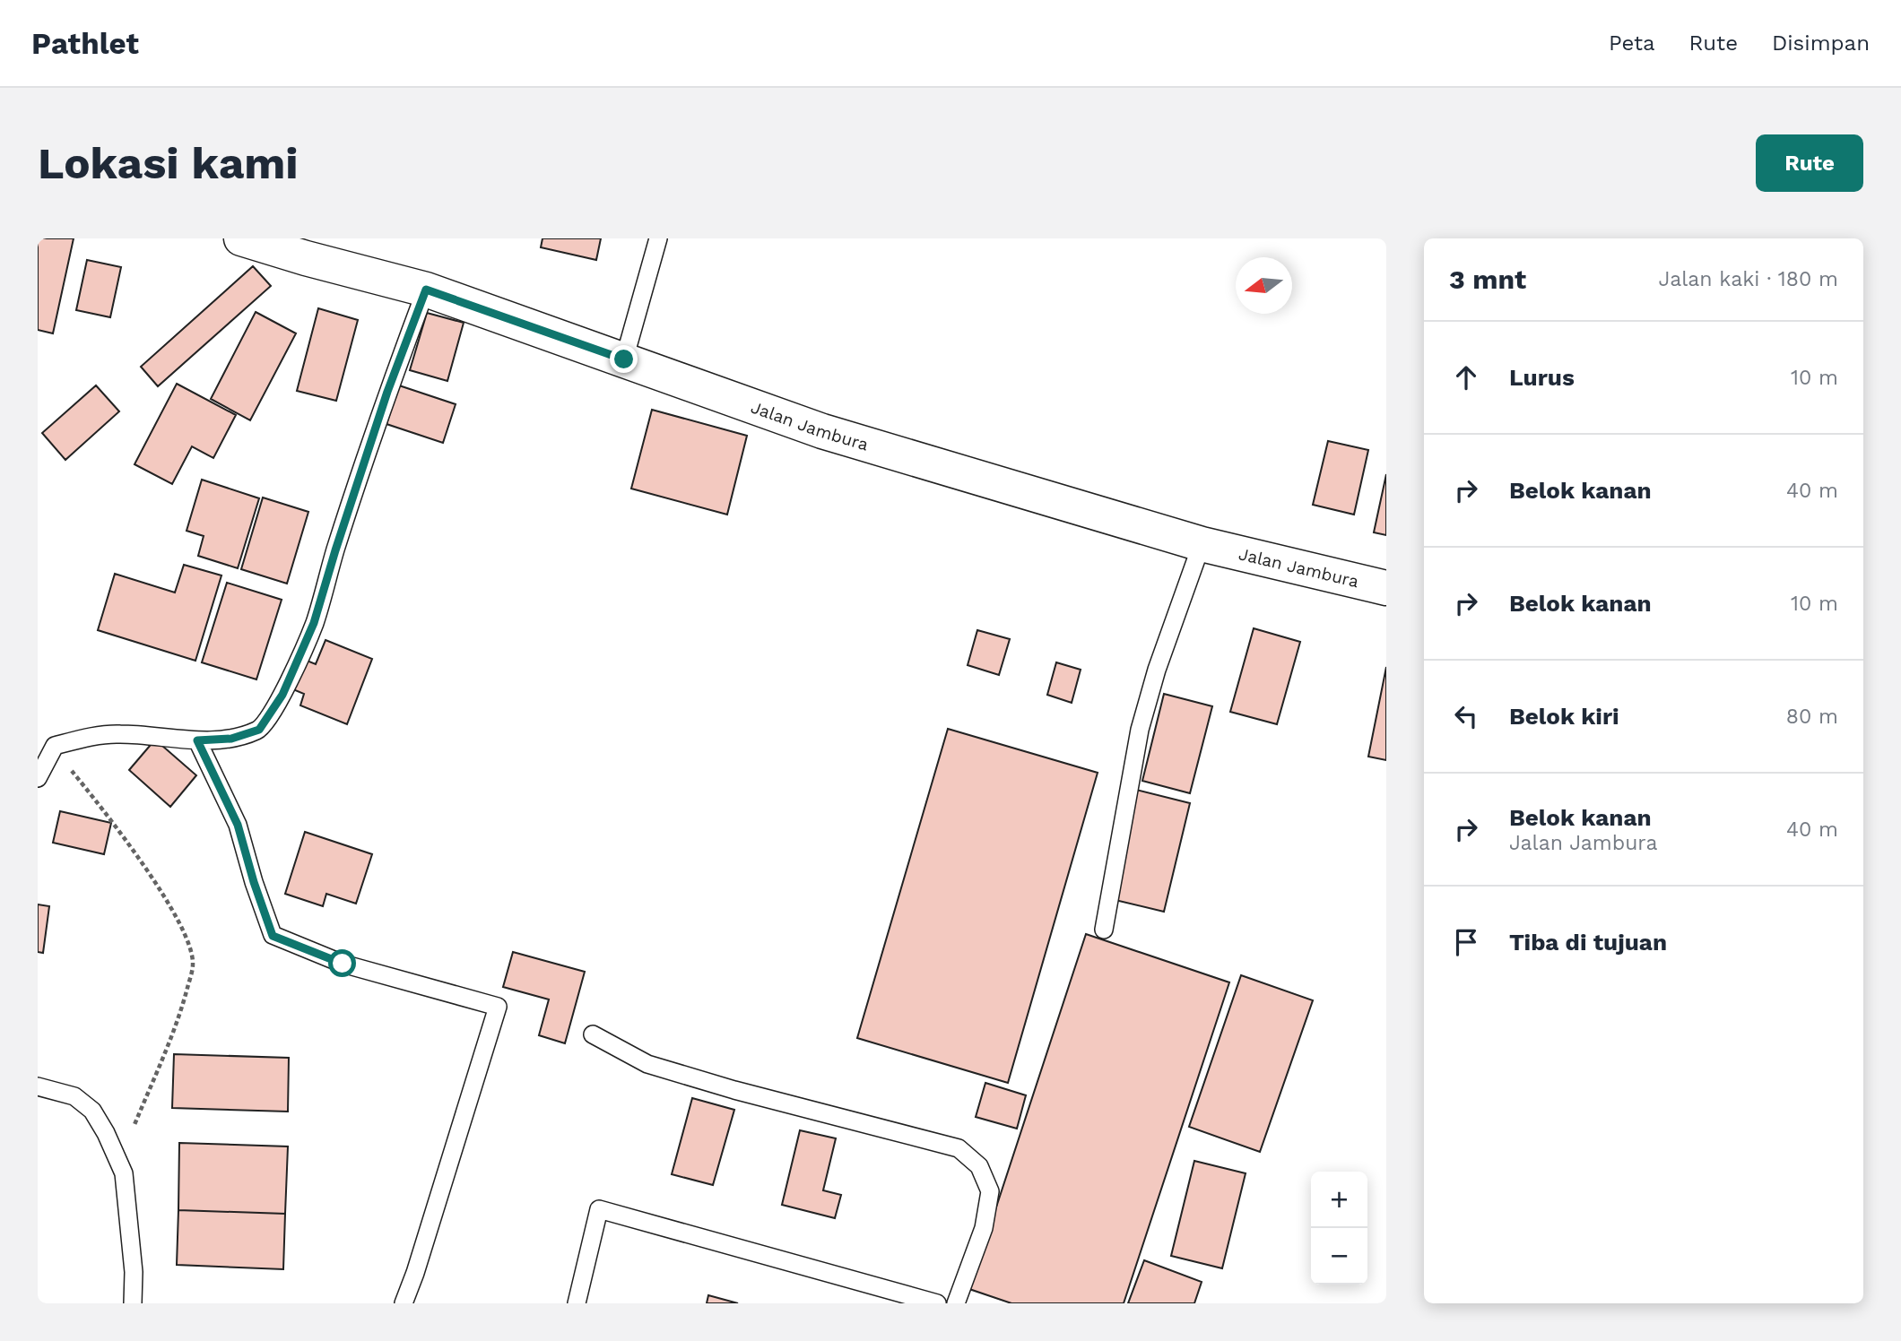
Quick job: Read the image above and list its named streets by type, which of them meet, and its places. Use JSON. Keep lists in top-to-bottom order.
{
  "streets": {
    "street": ["Jalan Jambura"]
  },
  "north": "left",
  "page": {
    "header": "Pathlet",
    "nav": ["Peta", "Rute", "Disimpan"],
    "buttons": "Rute",
    "title": "Lokasi kami",
    "heading": ["3 mnt", "Jalan kaki · 180 m"],
    "list": [
      ["Lurus", "10 m"],
      ["Belok kanan", "40 m"],
      ["Belok kanan", "10 m"],
      ["Belok kiri", "80 m"],
      ["Belok kanan", "Jalan Jambura", "40 m"],
      "Tiba di tujuan"
    ],
    "map_buttons": ["+", "−"]
  }
}
